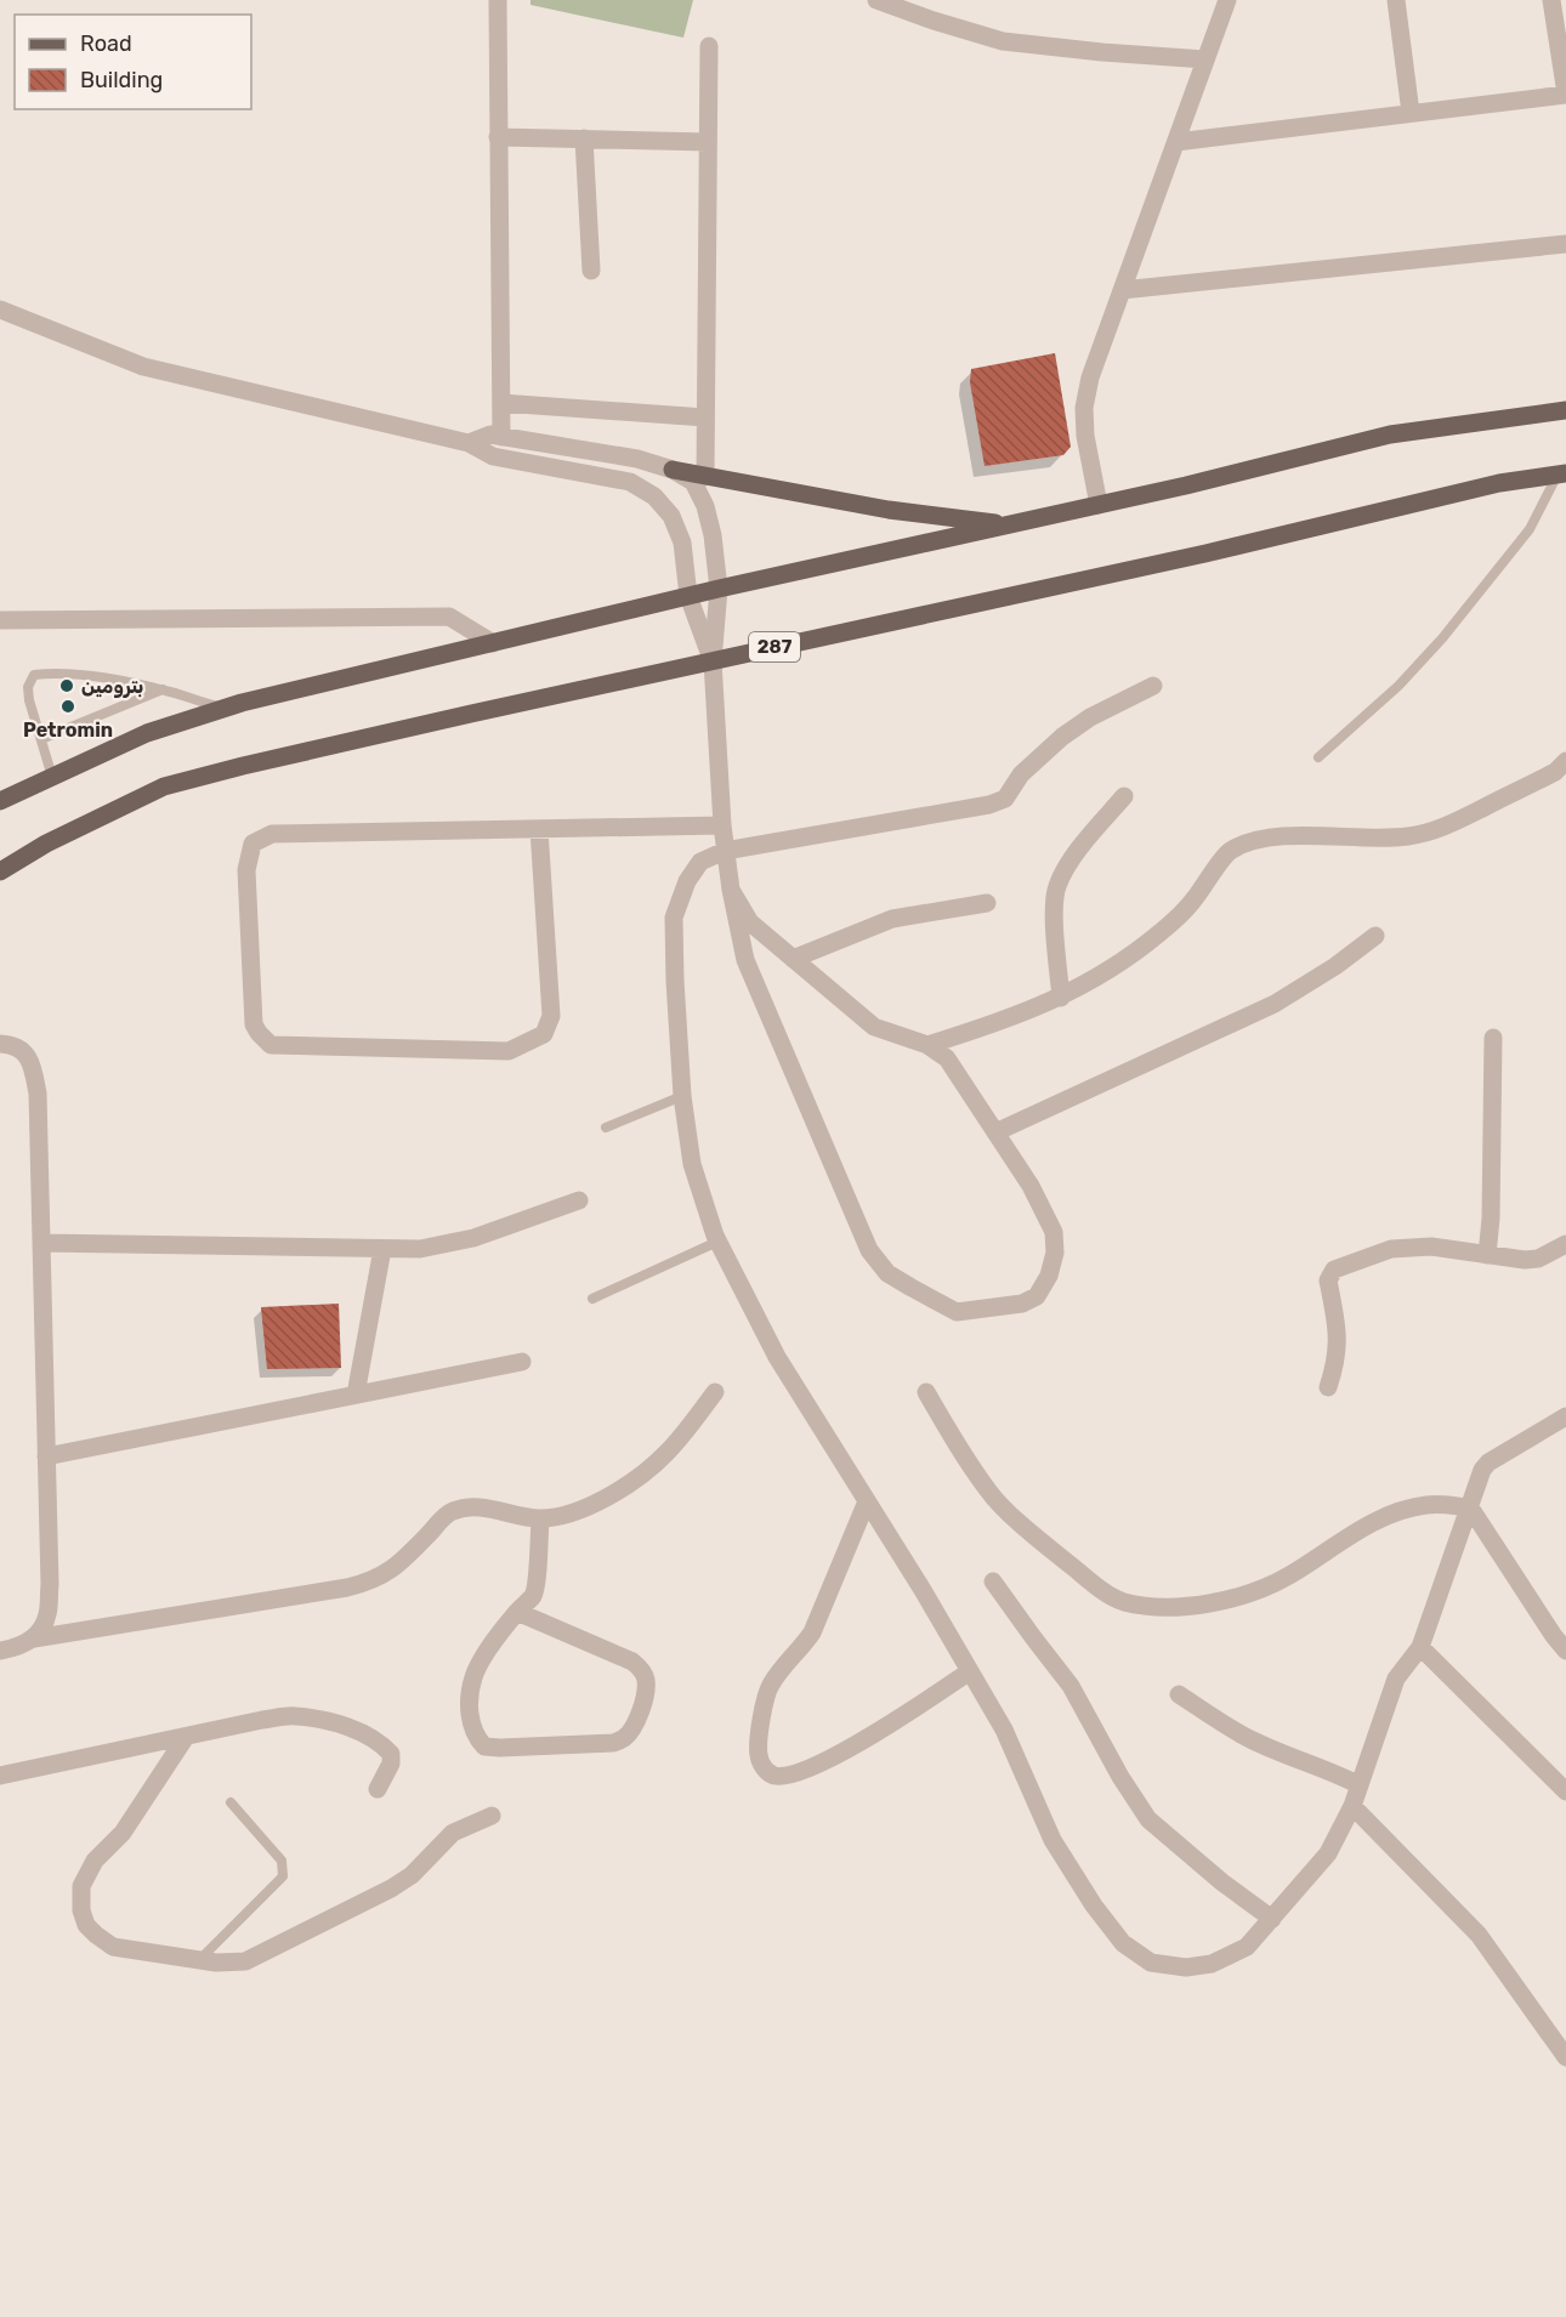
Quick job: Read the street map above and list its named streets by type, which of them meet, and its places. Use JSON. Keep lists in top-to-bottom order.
{
  "streets": {
    "main road": ["287"]
  },
  "places": ["بترومين", "Petromin"],
  "legend": ["Road", "Building"]
}
